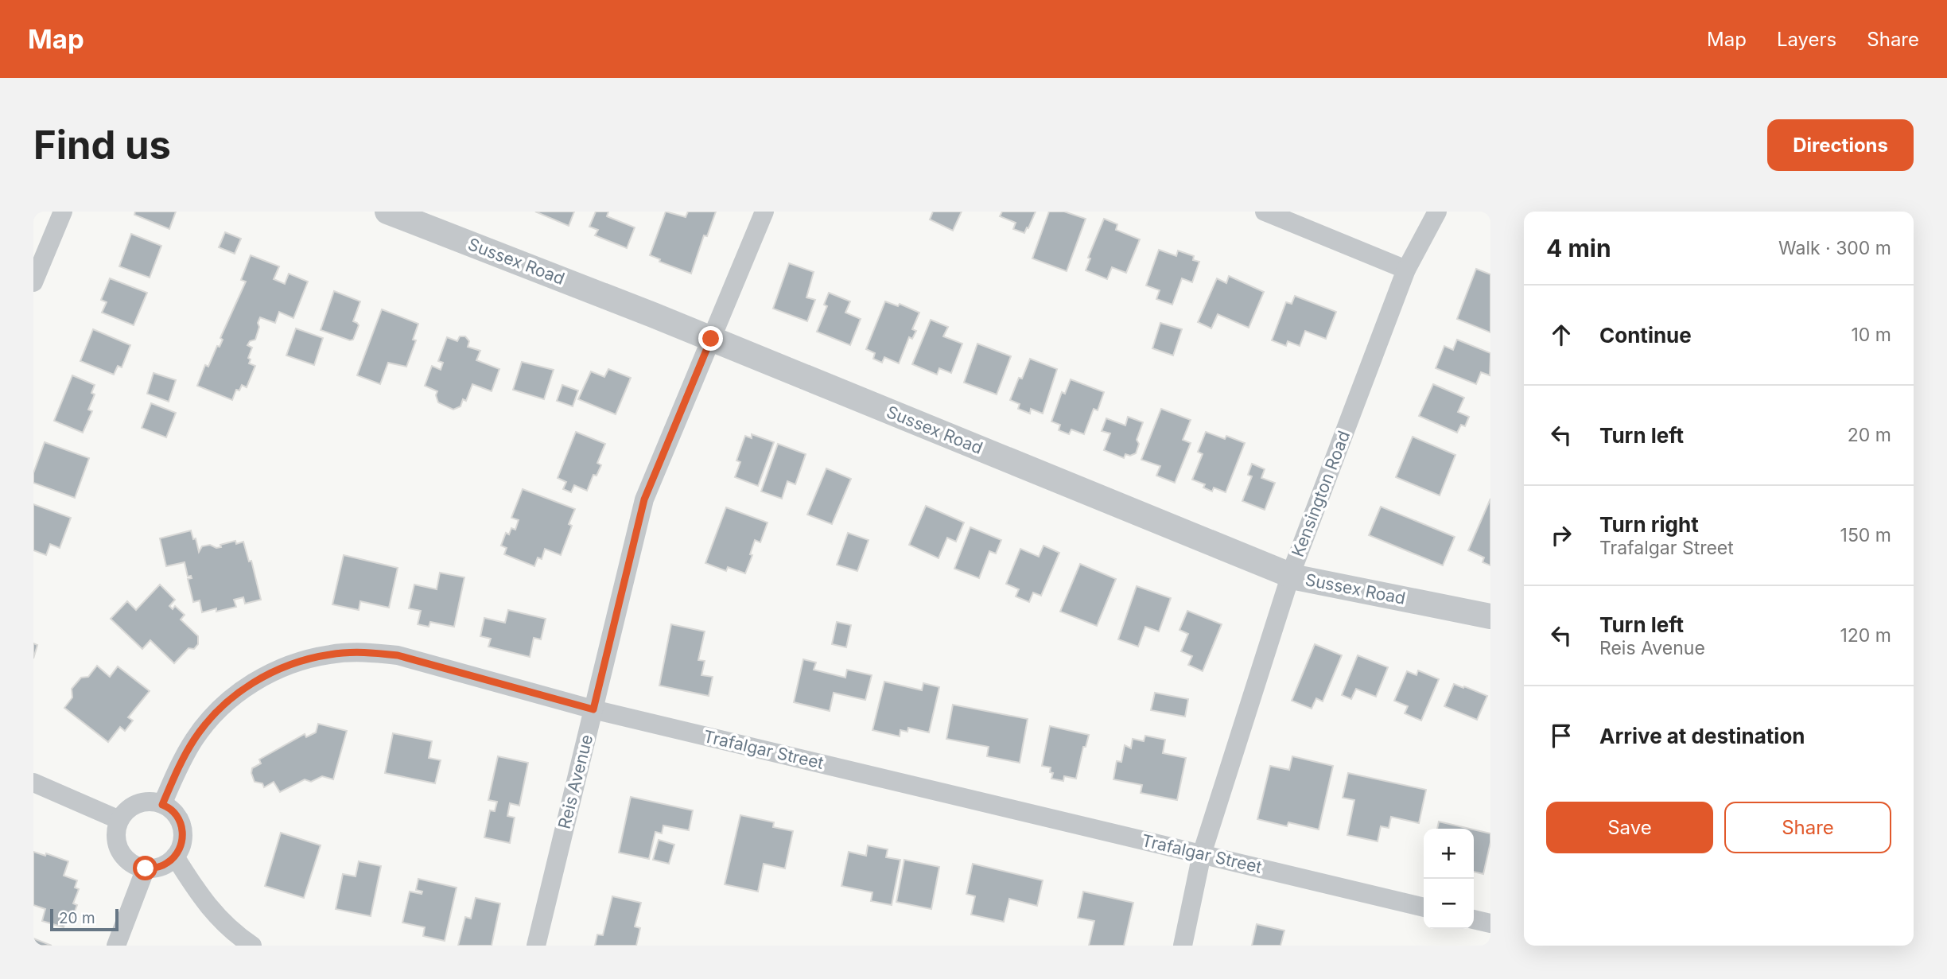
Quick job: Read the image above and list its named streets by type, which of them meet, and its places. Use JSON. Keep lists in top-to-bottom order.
{
  "streets": {
    "street": [
      "Sussex Road",
      "Kensington Road",
      "Trafalgar Street",
      "Reis Avenue"
    ]
  },
  "crossings": [
    ["Sussex Road", "Kensington Road"],
    ["Sussex Road", "Reis Avenue"],
    ["Kensington Road", "Trafalgar Street"],
    ["Trafalgar Street", "Reis Avenue"]
  ],
  "scale_bar": "20 m",
  "page": {
    "header": "Map",
    "nav": ["Map", "Layers", "Share"],
    "buttons": [
      "Directions",
      ["Save", "Share"]
    ],
    "title": "Find us",
    "heading": ["4 min", "Walk · 300 m"],
    "list": [
      ["Continue", "10 m"],
      ["Turn left", "20 m"],
      ["Turn right", "Trafalgar Street", "150 m"],
      ["Turn left", "Reis Avenue", "120 m"],
      "Arrive at destination"
    ],
    "map_buttons": ["+", "−"],
    "scale": "20 m"
  }
}
